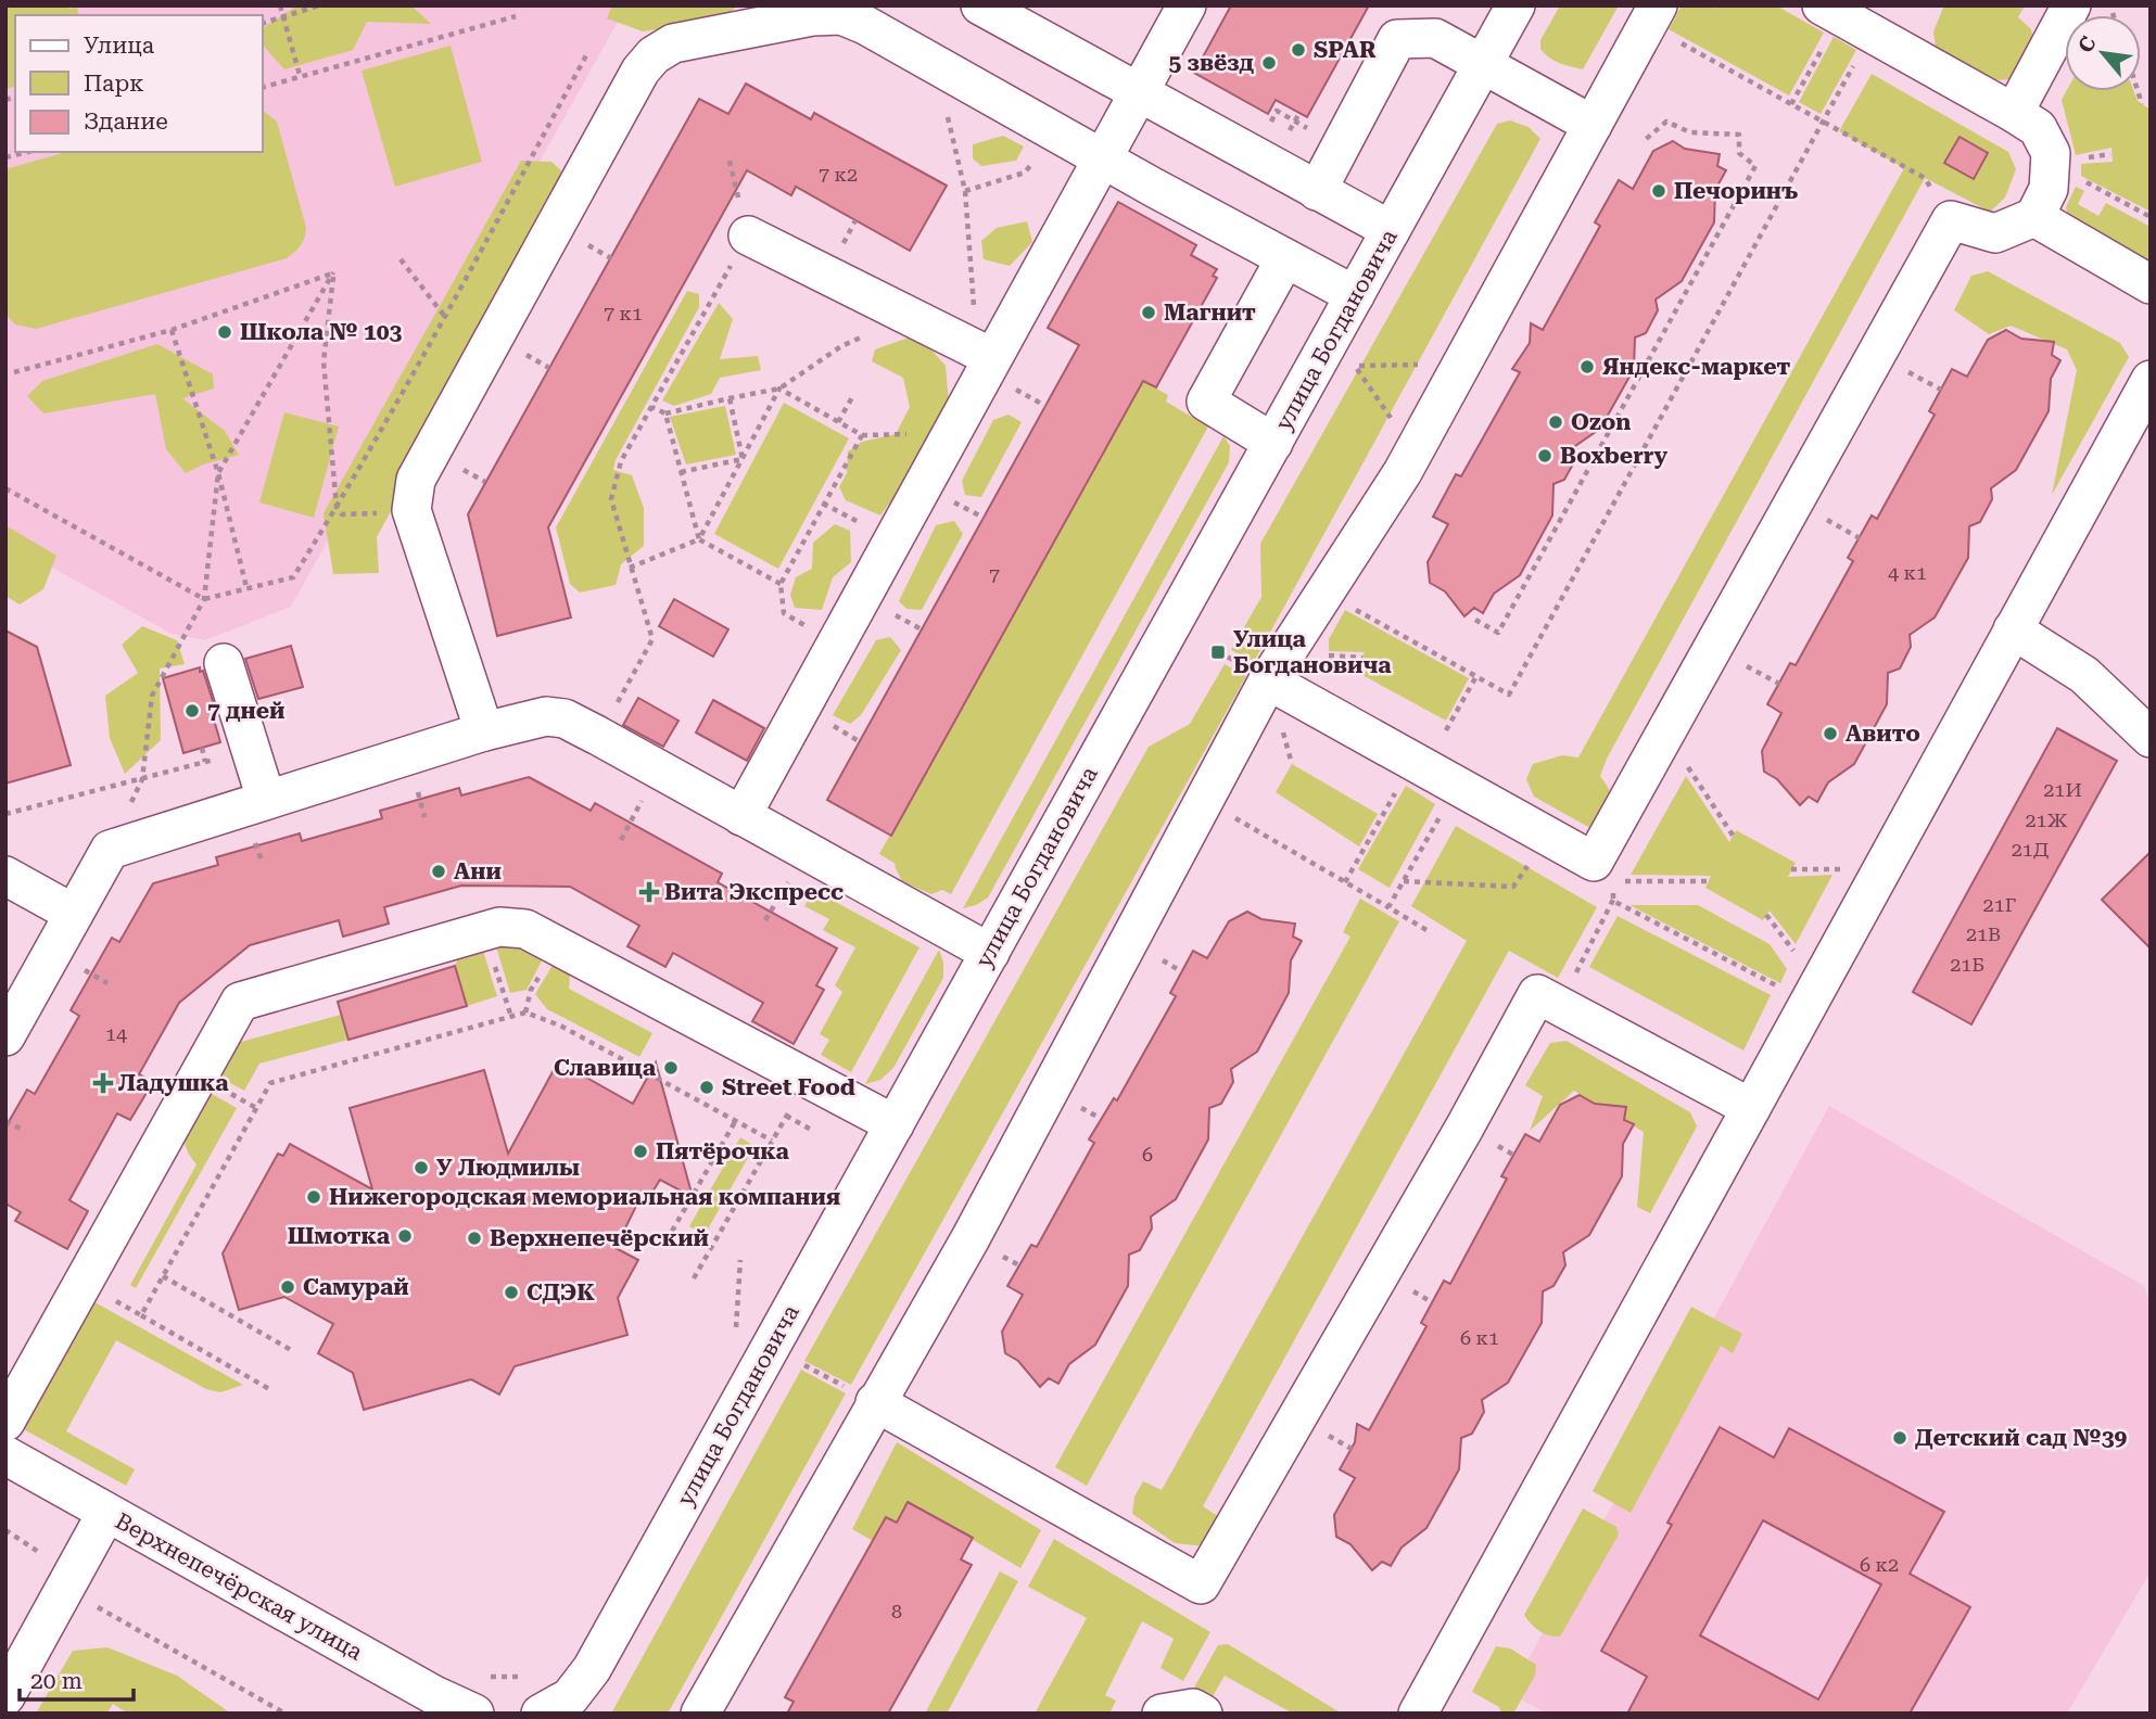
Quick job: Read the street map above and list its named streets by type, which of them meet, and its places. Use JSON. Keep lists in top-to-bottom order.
{
  "streets": {
    "street": ["улица Богдановича", "Верхнепечёрская улица"]
  },
  "places": {
    "other": [
      "SPAR",
      "5 звёзд",
      "Печоринъ",
      "Магнит",
      "Школа № 103",
      "Яндекс-маркет",
      "Ozon",
      "Boxberry",
      "7 дней",
      "Авито",
      "Ани",
      "Славица",
      "Street Food",
      "Пятёрочка",
      "У Людмилы",
      "Нижегородская мемориальная компания",
      "Шмотка",
      "Верхнепечёрский",
      "Самурай",
      "СДЭК",
      "Детский сад №39"
    ],
    "transit": ["Улица Богдановича"],
    "health": ["Вита Экспресс", "Ладушка"]
  },
  "house_numbers": [
    "7 к2",
    "7 к1",
    "4 к1",
    "7",
    "21И",
    "21Ж",
    "21Д",
    "21Г",
    "21В",
    "21Б",
    "14",
    "6",
    "6 к1",
    "6 к2",
    "8"
  ],
  "legend": ["Улица", "Парк", "Здание"],
  "scale_bar": "20 m",
  "north": "top left"
}
